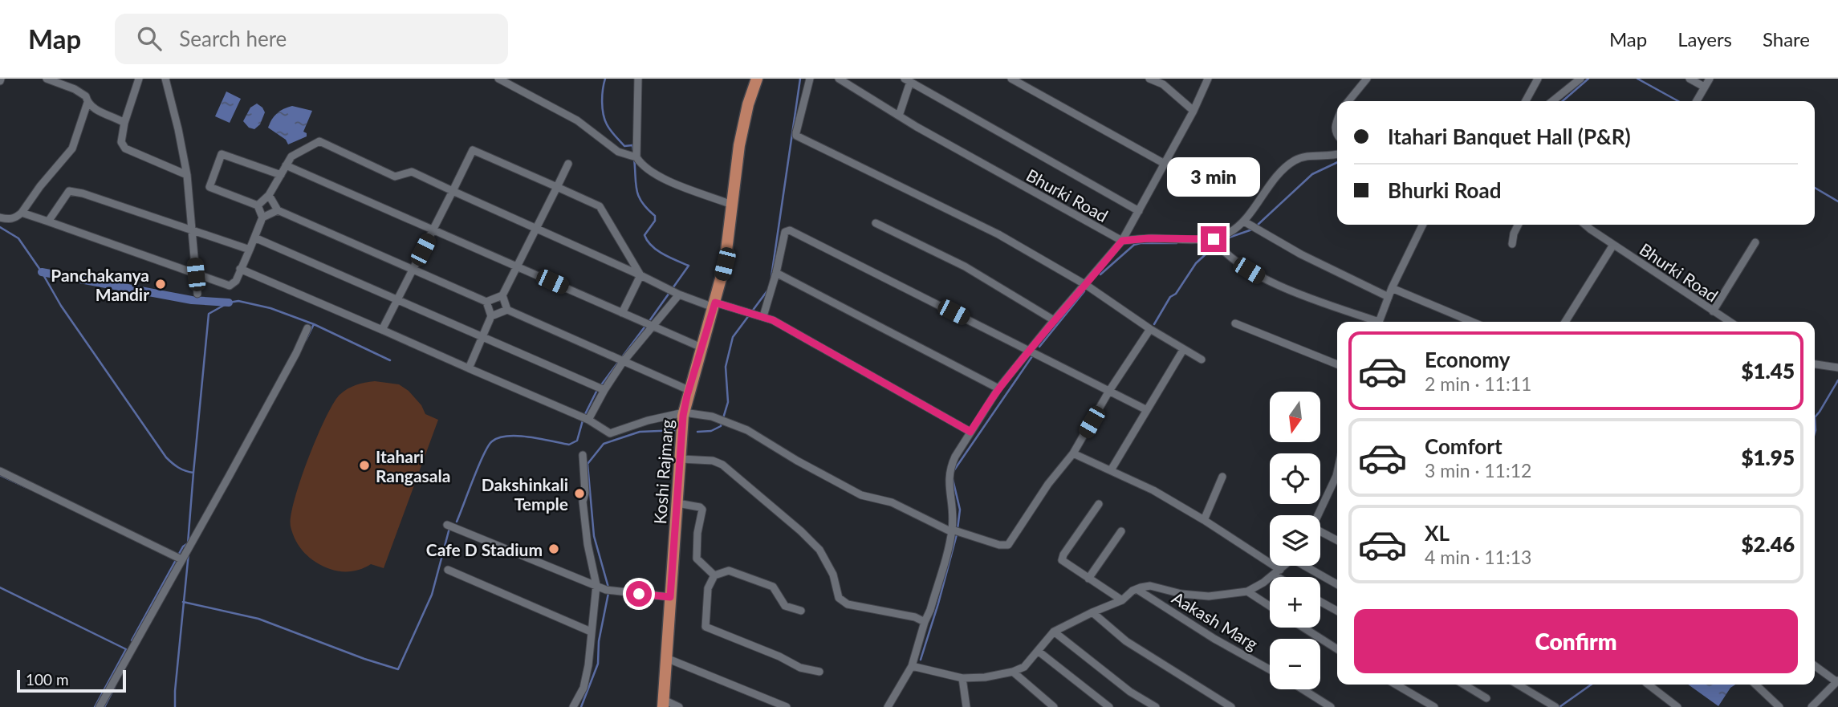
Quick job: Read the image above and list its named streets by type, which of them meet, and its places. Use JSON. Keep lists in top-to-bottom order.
{
  "streets": {
    "main road": ["Koshi Rajmarg"],
    "street": ["Bhurki Road", "Aakash Marg"]
  },
  "places": [
    "Panchakanya Mandir",
    "Itahari Rangasala",
    "Dakshinkali Temple",
    "Cafe D Stadium"
  ],
  "scale_bar": "100 m",
  "north": "bottom",
  "page": {
    "header": "Map",
    "search": "Search here",
    "nav": ["Map", "Layers", "Share"],
    "banner": ["Itahari Banquet Hall (P&R)", "Bhurki Road"],
    "bubble": "3 min",
    "list": [
      {
        "name": "Economy",
        "note": "2 min · 11:11",
        "value": "$1.45"
      },
      {
        "name": "Comfort",
        "note": "3 min · 11:12",
        "value": "$1.95"
      },
      {
        "name": "XL",
        "note": "4 min · 11:13",
        "value": "$2.46"
      }
    ],
    "map_buttons": ["+", "−"],
    "buttons": "Confirm",
    "scale": "100 m"
  }
}
